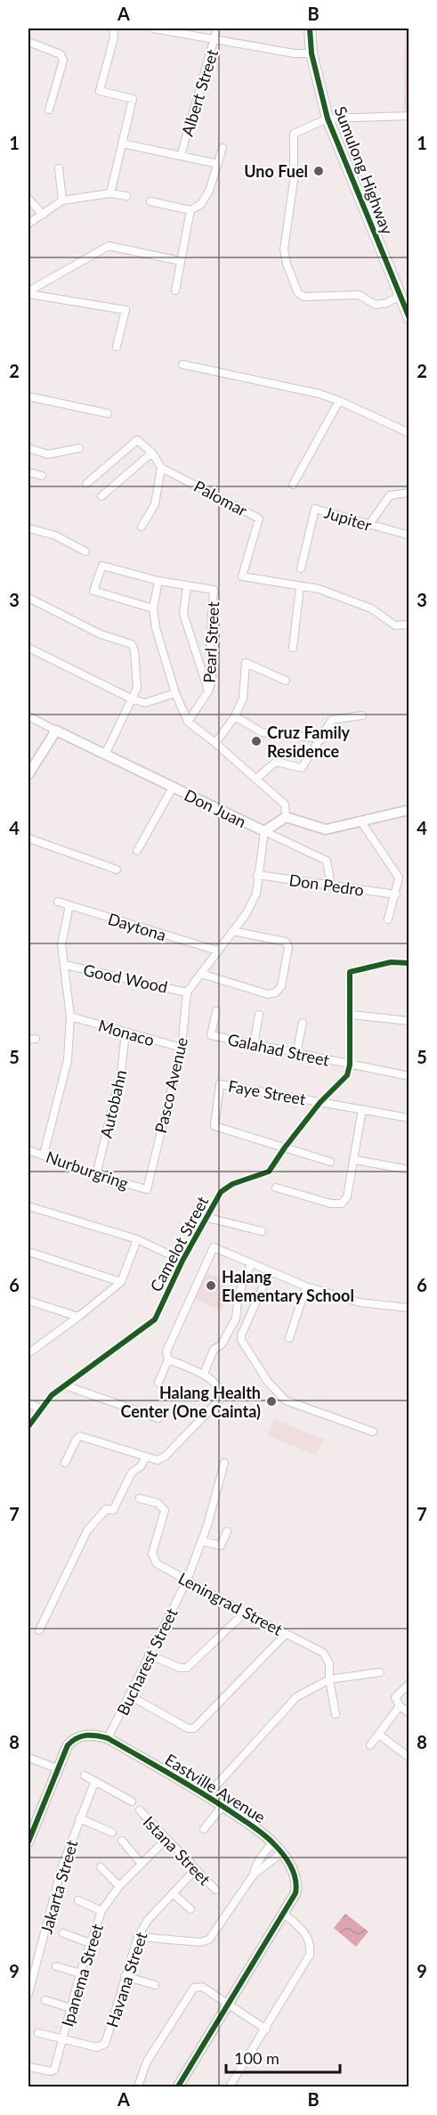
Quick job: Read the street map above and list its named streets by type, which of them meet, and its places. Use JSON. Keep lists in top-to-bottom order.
{
  "streets": {
    "main road": ["Sumulong Highway"],
    "street": [
      "Albert Street",
      "Palomar",
      "Jupiter",
      "Pearl Street",
      "Don Juan",
      "Don Pedro",
      "Daytona",
      "Good Wood",
      "Monaco",
      "Galahad Street",
      "Pasco Avenue",
      "Faye Street",
      "Autobahn",
      "Nurburgring",
      "Camelot Street",
      "Leningrad Street",
      "Bucharest Street",
      "Eastville Avenue",
      "Istana Street",
      "Jakarta Street",
      "Ipanema Street",
      "Havana Street"
    ]
  },
  "crossings": [
    ["Good Wood", "Pasco Avenue"],
    ["Monaco", "Pasco Avenue"],
    ["Monaco", "Autobahn"],
    ["Galahad Street", "Camelot Street"],
    ["Pasco Avenue", "Nurburgring"],
    ["Faye Street", "Camelot Street"],
    ["Autobahn", "Nurburgring"],
    ["Leningrad Street", "Bucharest Street"],
    ["Bucharest Street", "Eastville Avenue"],
    ["Istana Street", "Ipanema Street"],
    ["Istana Street", "Havana Street"],
    ["Ipanema Street", "Havana Street"]
  ],
  "places": [
    "Uno Fuel",
    "Cruz Family Residence",
    "Halang Elementary School",
    "Halang Health Center (One Cainta)"
  ],
  "scale_bar": "100 m",
  "grid": {
    "columns": ["A", "B"],
    "rows": [
      "1",
      "2",
      "3",
      "4",
      "5",
      "6",
      "7",
      "8",
      "9"
    ]
  }
}
